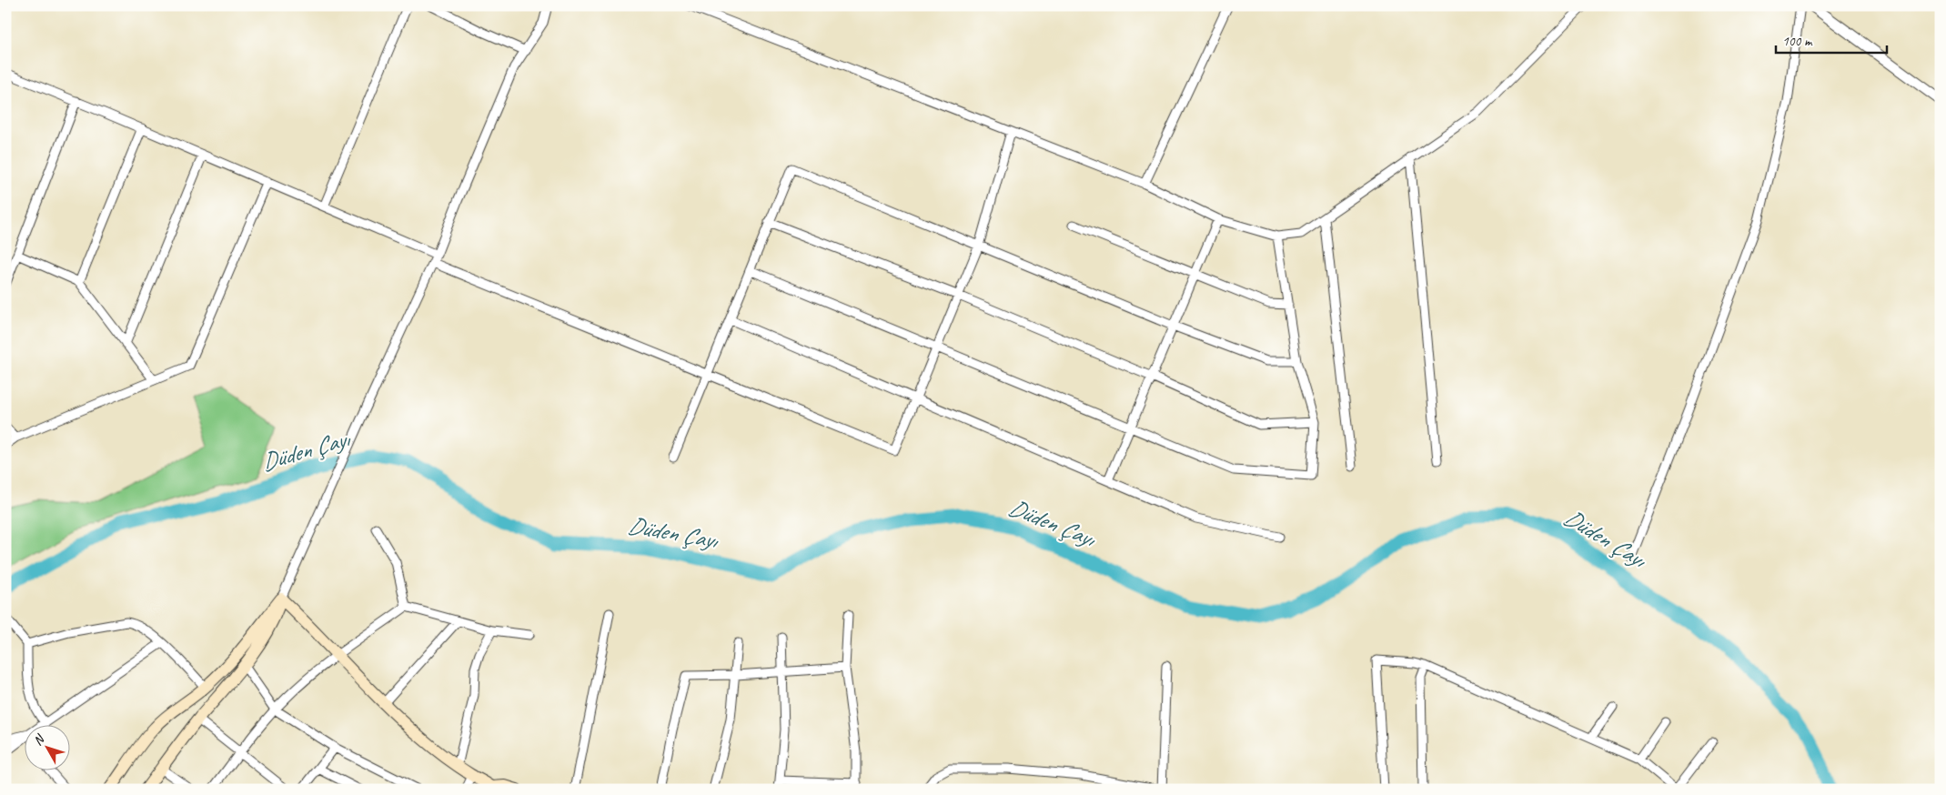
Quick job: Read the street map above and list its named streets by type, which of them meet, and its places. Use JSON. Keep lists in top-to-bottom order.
{
  "water": ["Düden Çayı"],
  "scale_bar": "100 m",
  "north": "top left"
}
